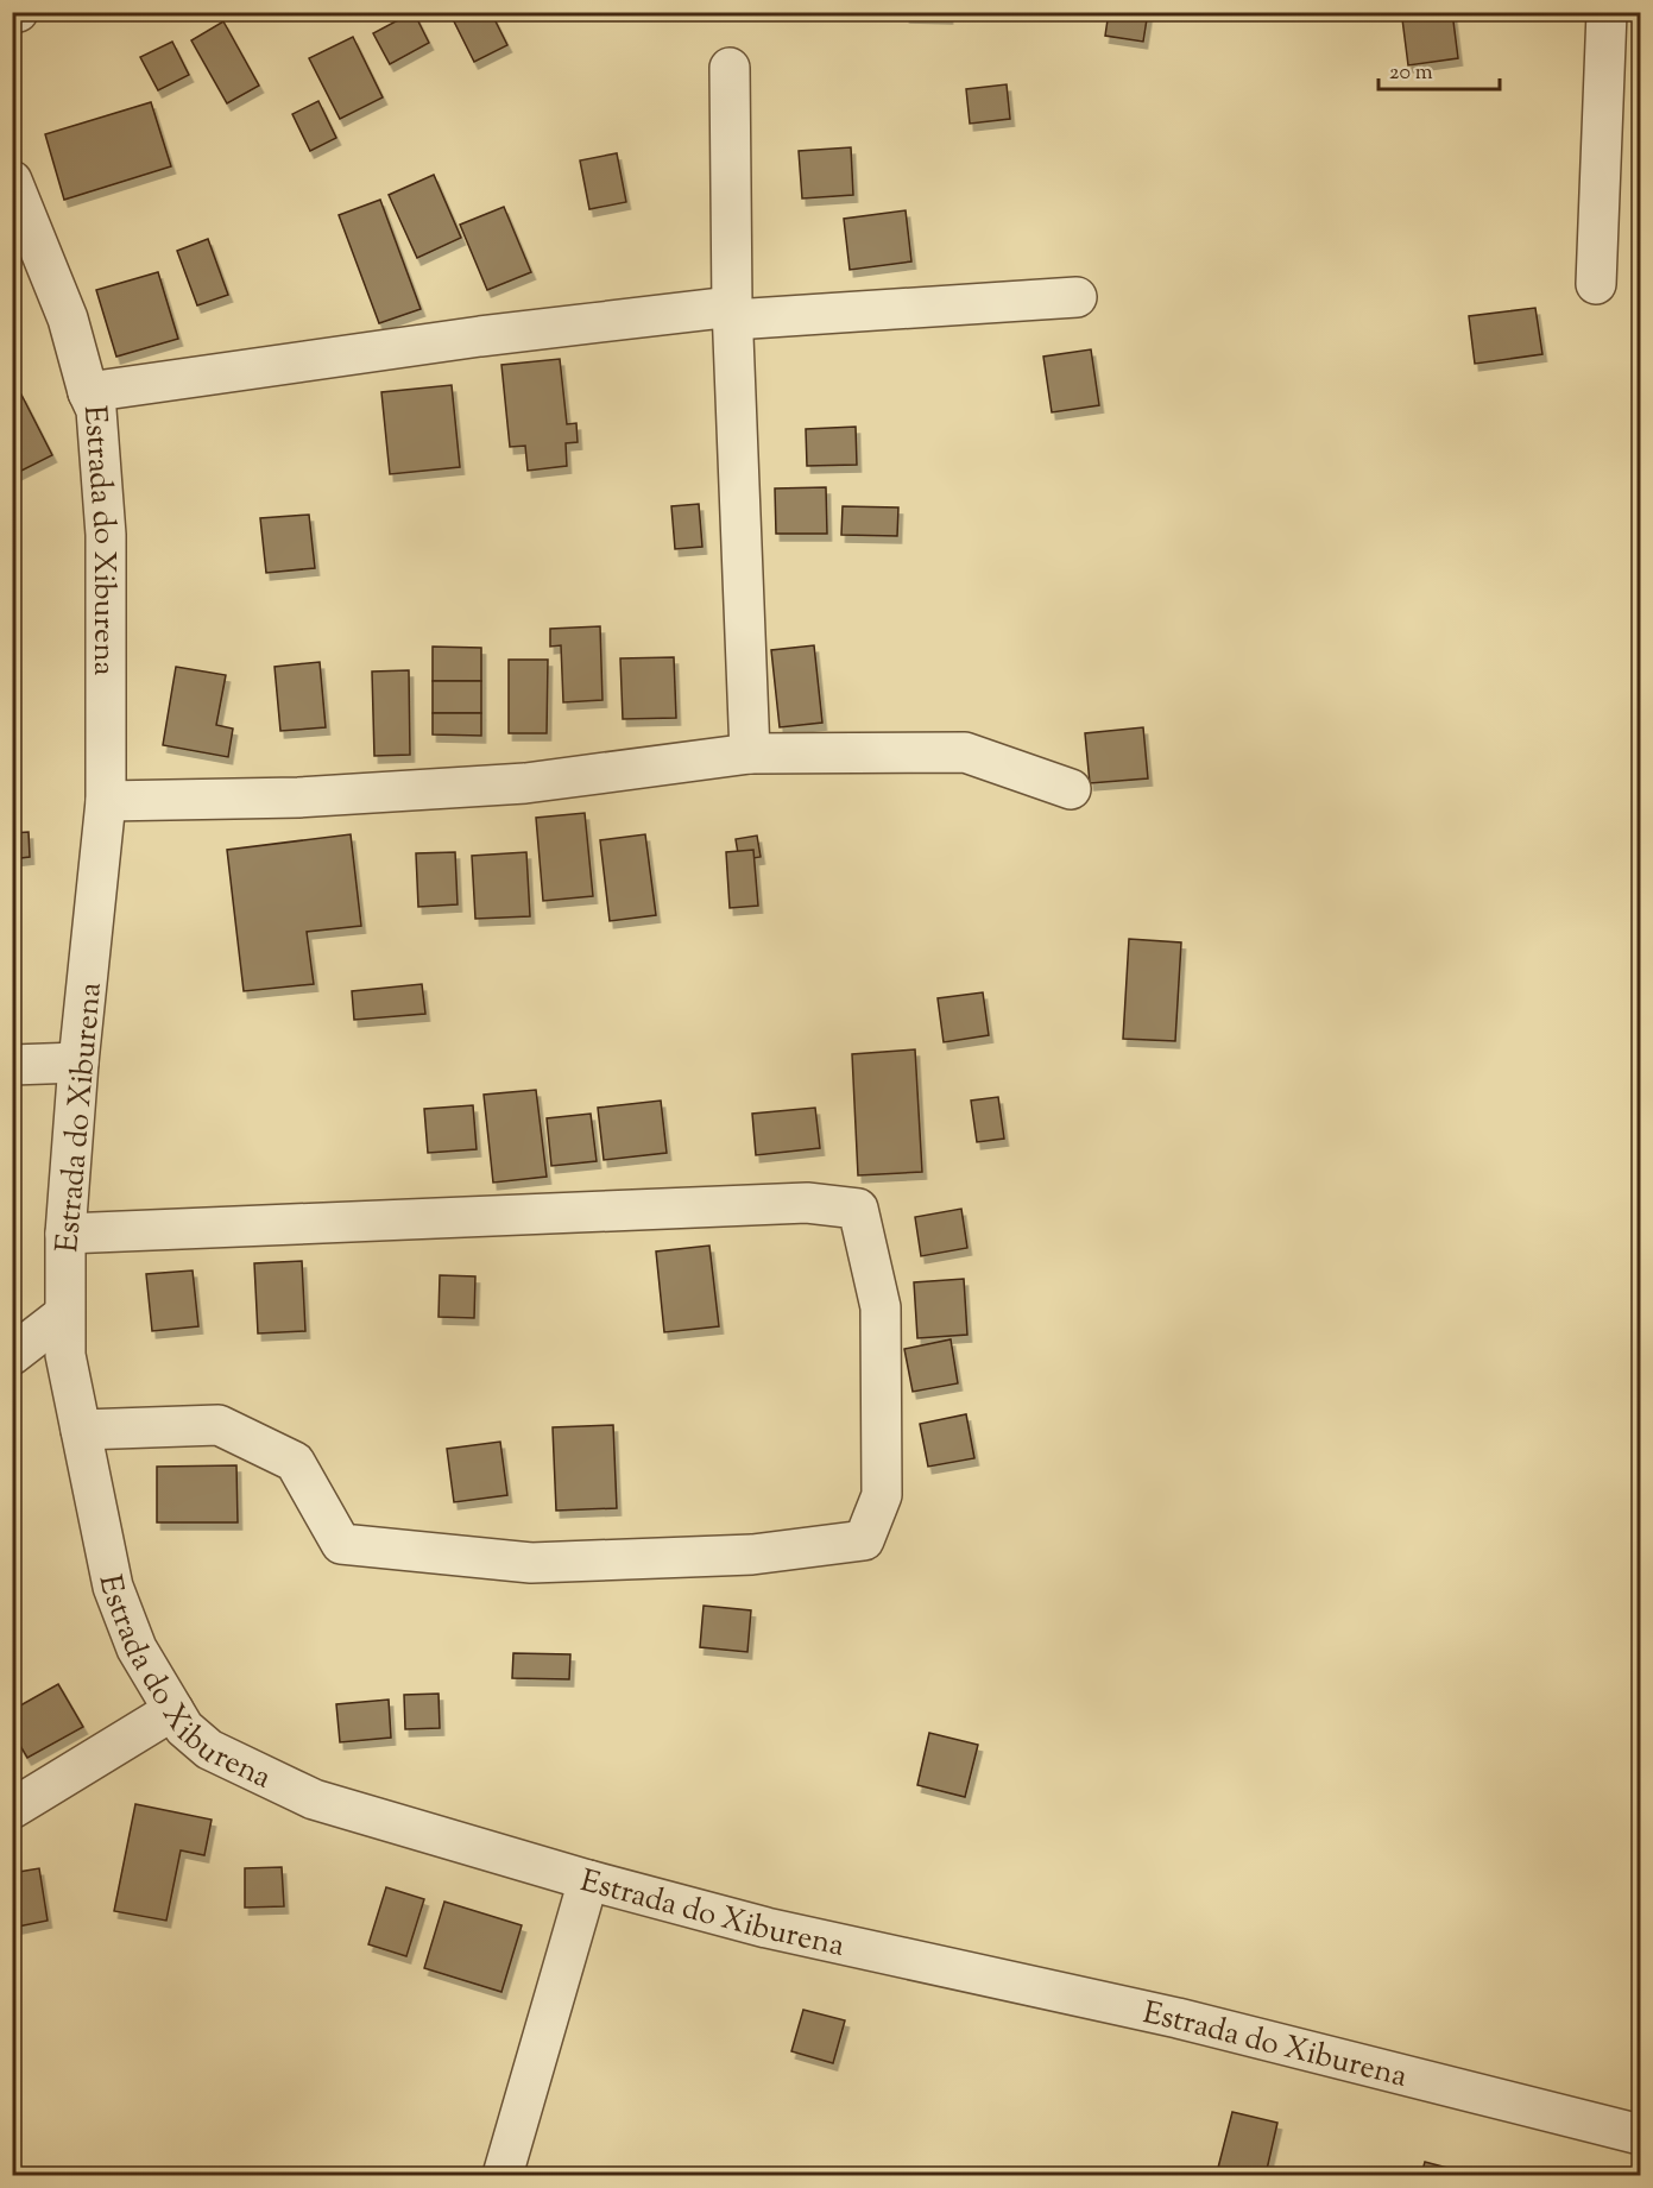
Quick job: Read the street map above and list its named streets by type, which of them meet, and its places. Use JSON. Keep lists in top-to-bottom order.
{
  "streets": {
    "street": ["Estrada do Xiburena"]
  },
  "scale_bar": "20 m"
}
